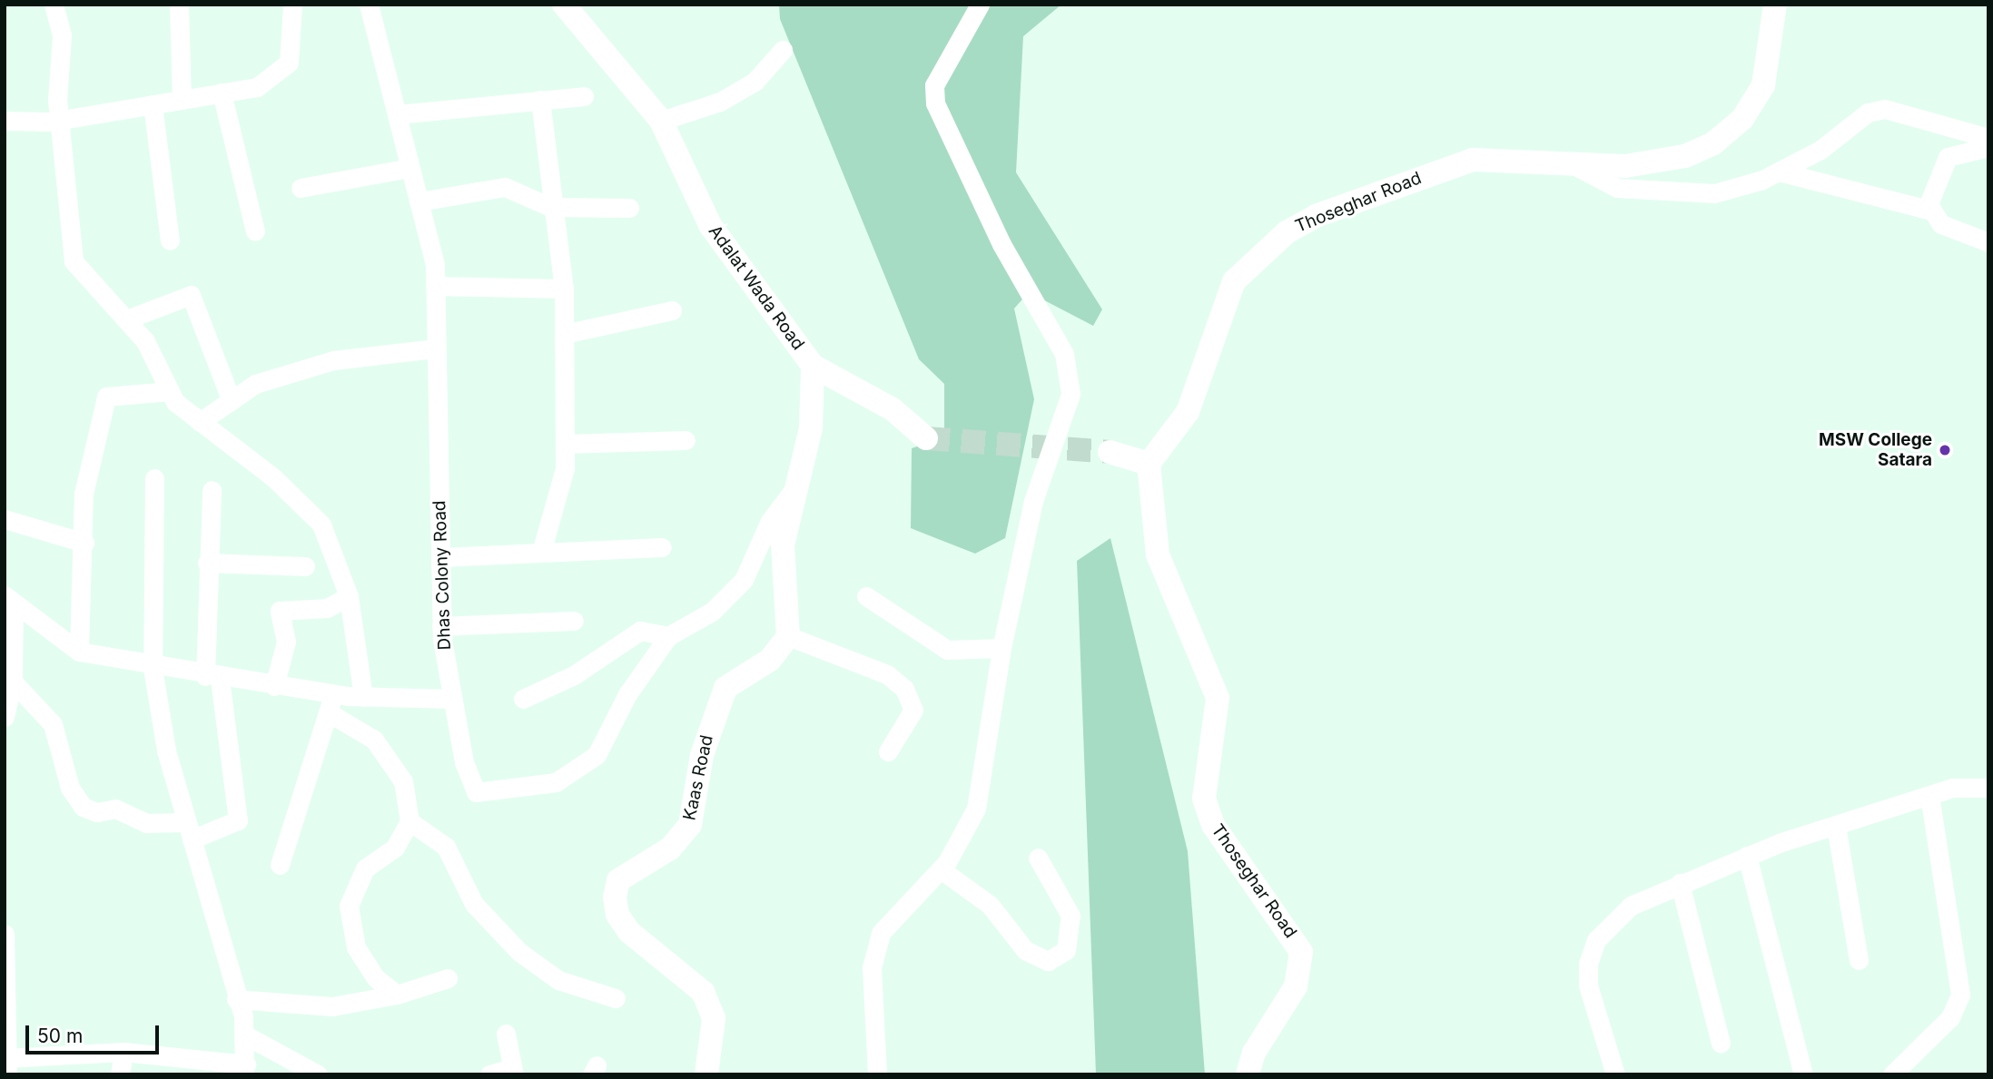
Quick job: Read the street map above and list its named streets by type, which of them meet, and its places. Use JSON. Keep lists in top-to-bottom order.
{
  "streets": {
    "main road": ["Thoseghar Road", "Adalat Wada Road", "Kaas Road"],
    "street": ["Dhas Colony Road"]
  },
  "places": ["MSW College Satara"],
  "scale_bar": "50 m"
}
